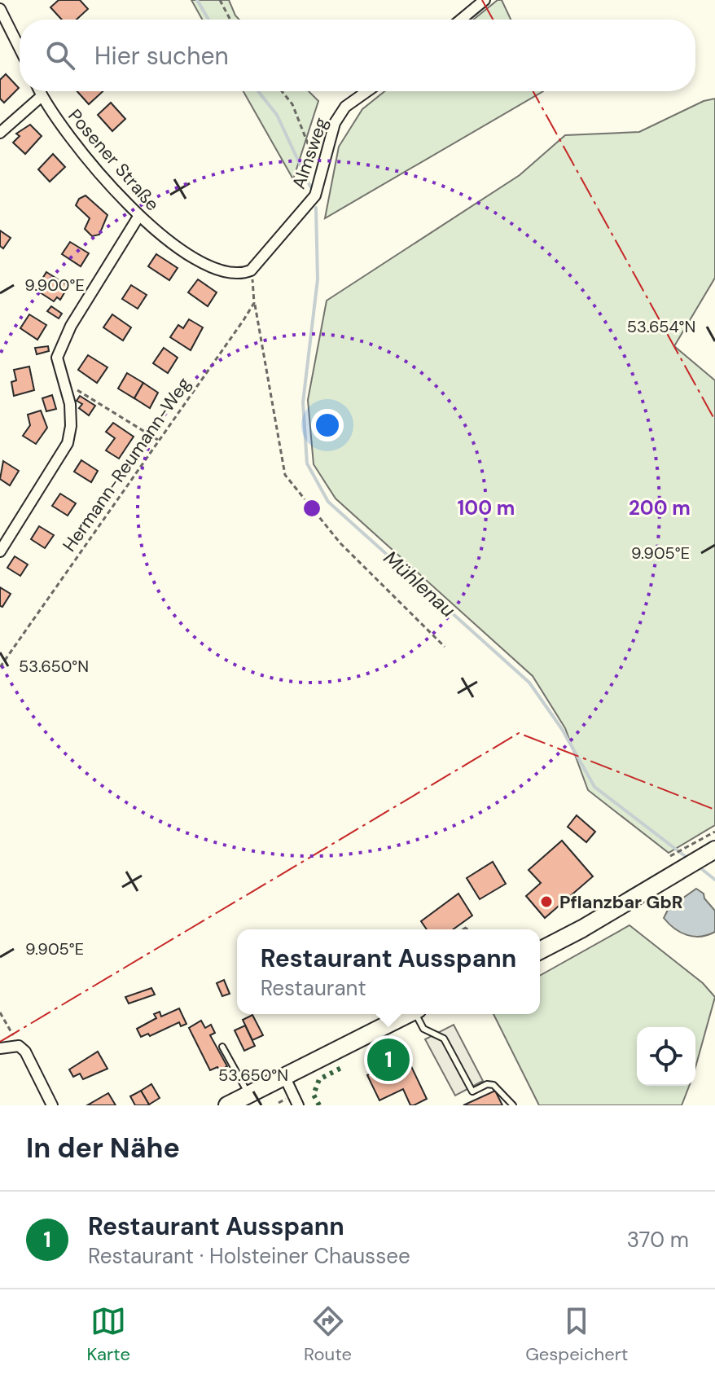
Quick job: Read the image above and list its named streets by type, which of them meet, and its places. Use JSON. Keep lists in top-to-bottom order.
{
  "streets": {
    "street": ["Almsweg", "Posener Straße"],
    "path": ["Hermann-Reumann-Weg"]
  },
  "crossings": [
    ["Almsweg", "Posener Straße"]
  ],
  "water": ["Mühlenau"],
  "places": ["Pflanzbar GbR"],
  "page": {
    "search": "Hier suchen",
    "popup": ["Restaurant Ausspann", "Restaurant"],
    "pins": "1",
    "heading": "In der Nähe",
    "list": [
      {
        "mark": "1",
        "name": "Restaurant Ausspann",
        "note": "Restaurant · Holsteiner Chaussee",
        "value": "370 m"
      }
    ],
    "nav": ["Karte", "Route", "Gespeichert"]
  },
  "coordinates": [
    "9.900°E",
    "53.654°N",
    "9.905°E",
    "53.650°N"
  ],
  "rings": ["100 m", "200 m"]
}
